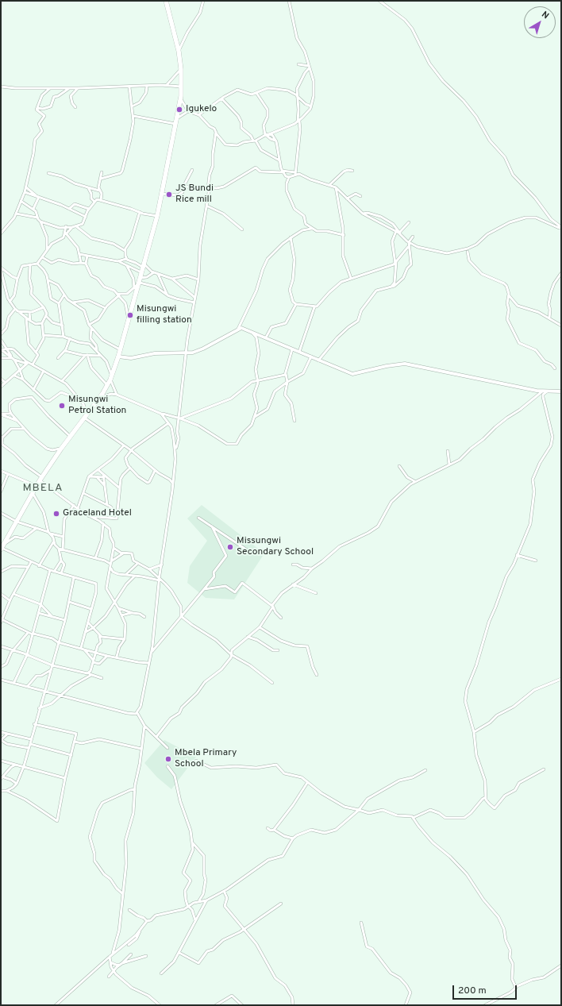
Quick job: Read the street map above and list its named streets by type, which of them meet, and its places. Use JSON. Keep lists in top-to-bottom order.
{
  "districts": ["MBELA"],
  "places": [
    "Igukelo",
    "JS Bundi Rice mill",
    "Misungwi filling station",
    "Misungwi Petrol Station",
    "Graceland Hotel",
    "Missungwi Secondary School",
    "Mbela Primary School"
  ],
  "scale_bar": "200 m",
  "north": "top right"
}
